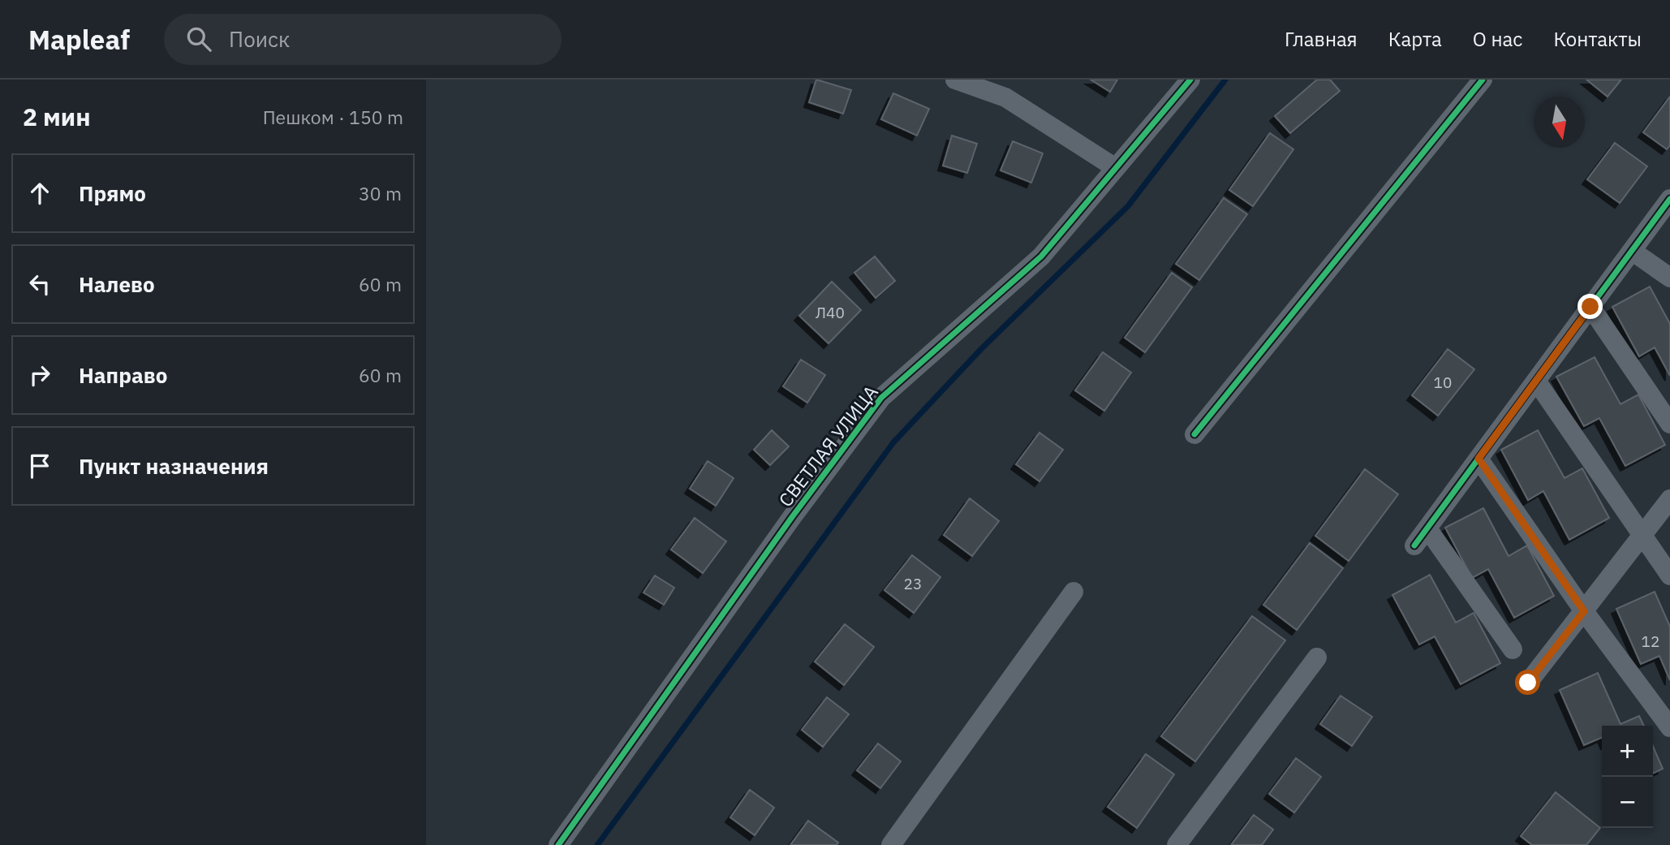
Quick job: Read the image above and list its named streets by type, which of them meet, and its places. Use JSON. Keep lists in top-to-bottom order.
{
  "streets": {
    "street": ["СВЕТЛАЯ УЛИЦА"]
  },
  "house_numbers": [
    "Л40",
    "10",
    "23",
    "12"
  ],
  "north": "bottom",
  "page": {
    "header": "Mapleaf",
    "search": "Поиск",
    "nav": [
      "Главная",
      "Карта",
      "О нас",
      "Контакты"
    ],
    "heading": ["2 мин", "Пешком · 150 m"],
    "list": [
      ["Прямо", "30 m"],
      ["Налево", "60 m"],
      ["Направо", "60 m"],
      "Пункт назначения"
    ],
    "map_buttons": ["+", "−"]
  }
}
